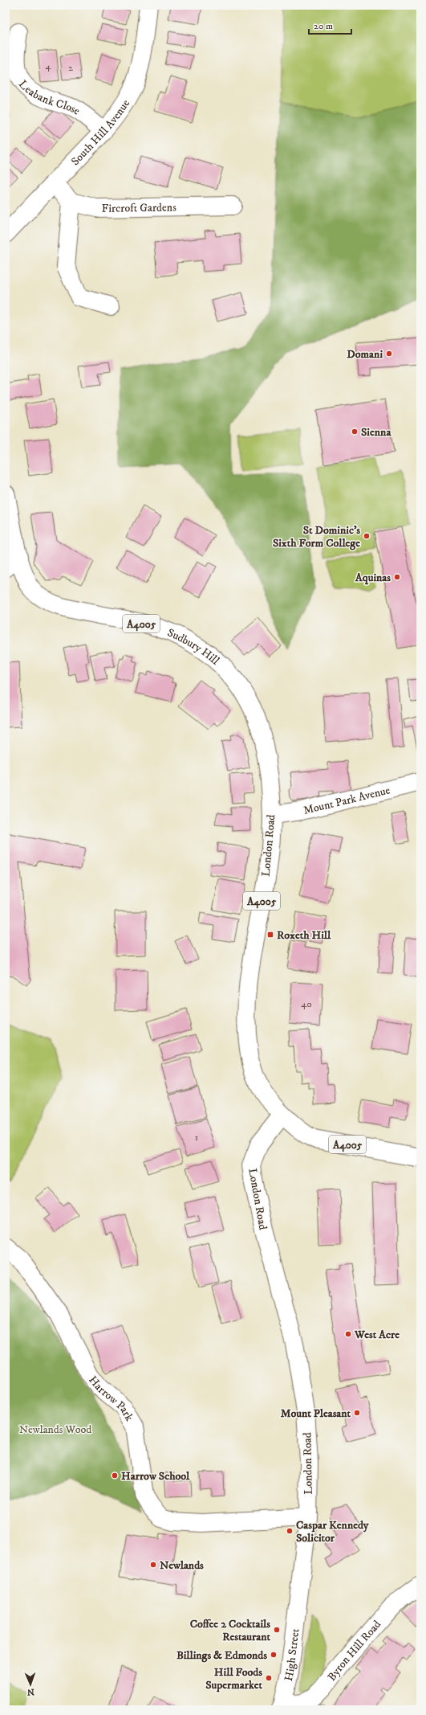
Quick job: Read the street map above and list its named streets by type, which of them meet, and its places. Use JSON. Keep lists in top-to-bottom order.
{
  "streets": {
    "street": [
      "Leabank Close",
      "South Hill Avenue",
      "Fircroft Gardens",
      "A4005",
      "Sudbury Hill",
      "Mount Park Avenue",
      "London Road",
      "Harrow Park",
      "Byron Hill Road",
      "High Street"
    ]
  },
  "crossings": [
    ["Leabank Close", "South Hill Avenue"],
    ["A4005", "London Road"],
    ["Sudbury Hill", "London Road"],
    ["Mount Park Avenue", "London Road"],
    ["London Road", "Harrow Park"],
    ["London Road", "High Street"],
    ["Byron Hill Road", "High Street"]
  ],
  "parks": ["Newlands Wood"],
  "places": {
    "other": [
      "Domani",
      "Sienna",
      "St Dominic's Sixth Form College",
      "Aquinas",
      "West Acre",
      "Mount Pleasant",
      "Harrow School",
      "Caspar Kennedy Solicitor",
      "Newlands",
      "Coffee 2 Cocktails Restaurant",
      "Billings & Edmonds",
      "Hill Foods Supermarket"
    ],
    "transit": ["Roxeth Hill"]
  },
  "house_numbers": [
    "4",
    "2",
    "40",
    "1"
  ],
  "scale_bar": "20 m",
  "north": "bottom"
}
